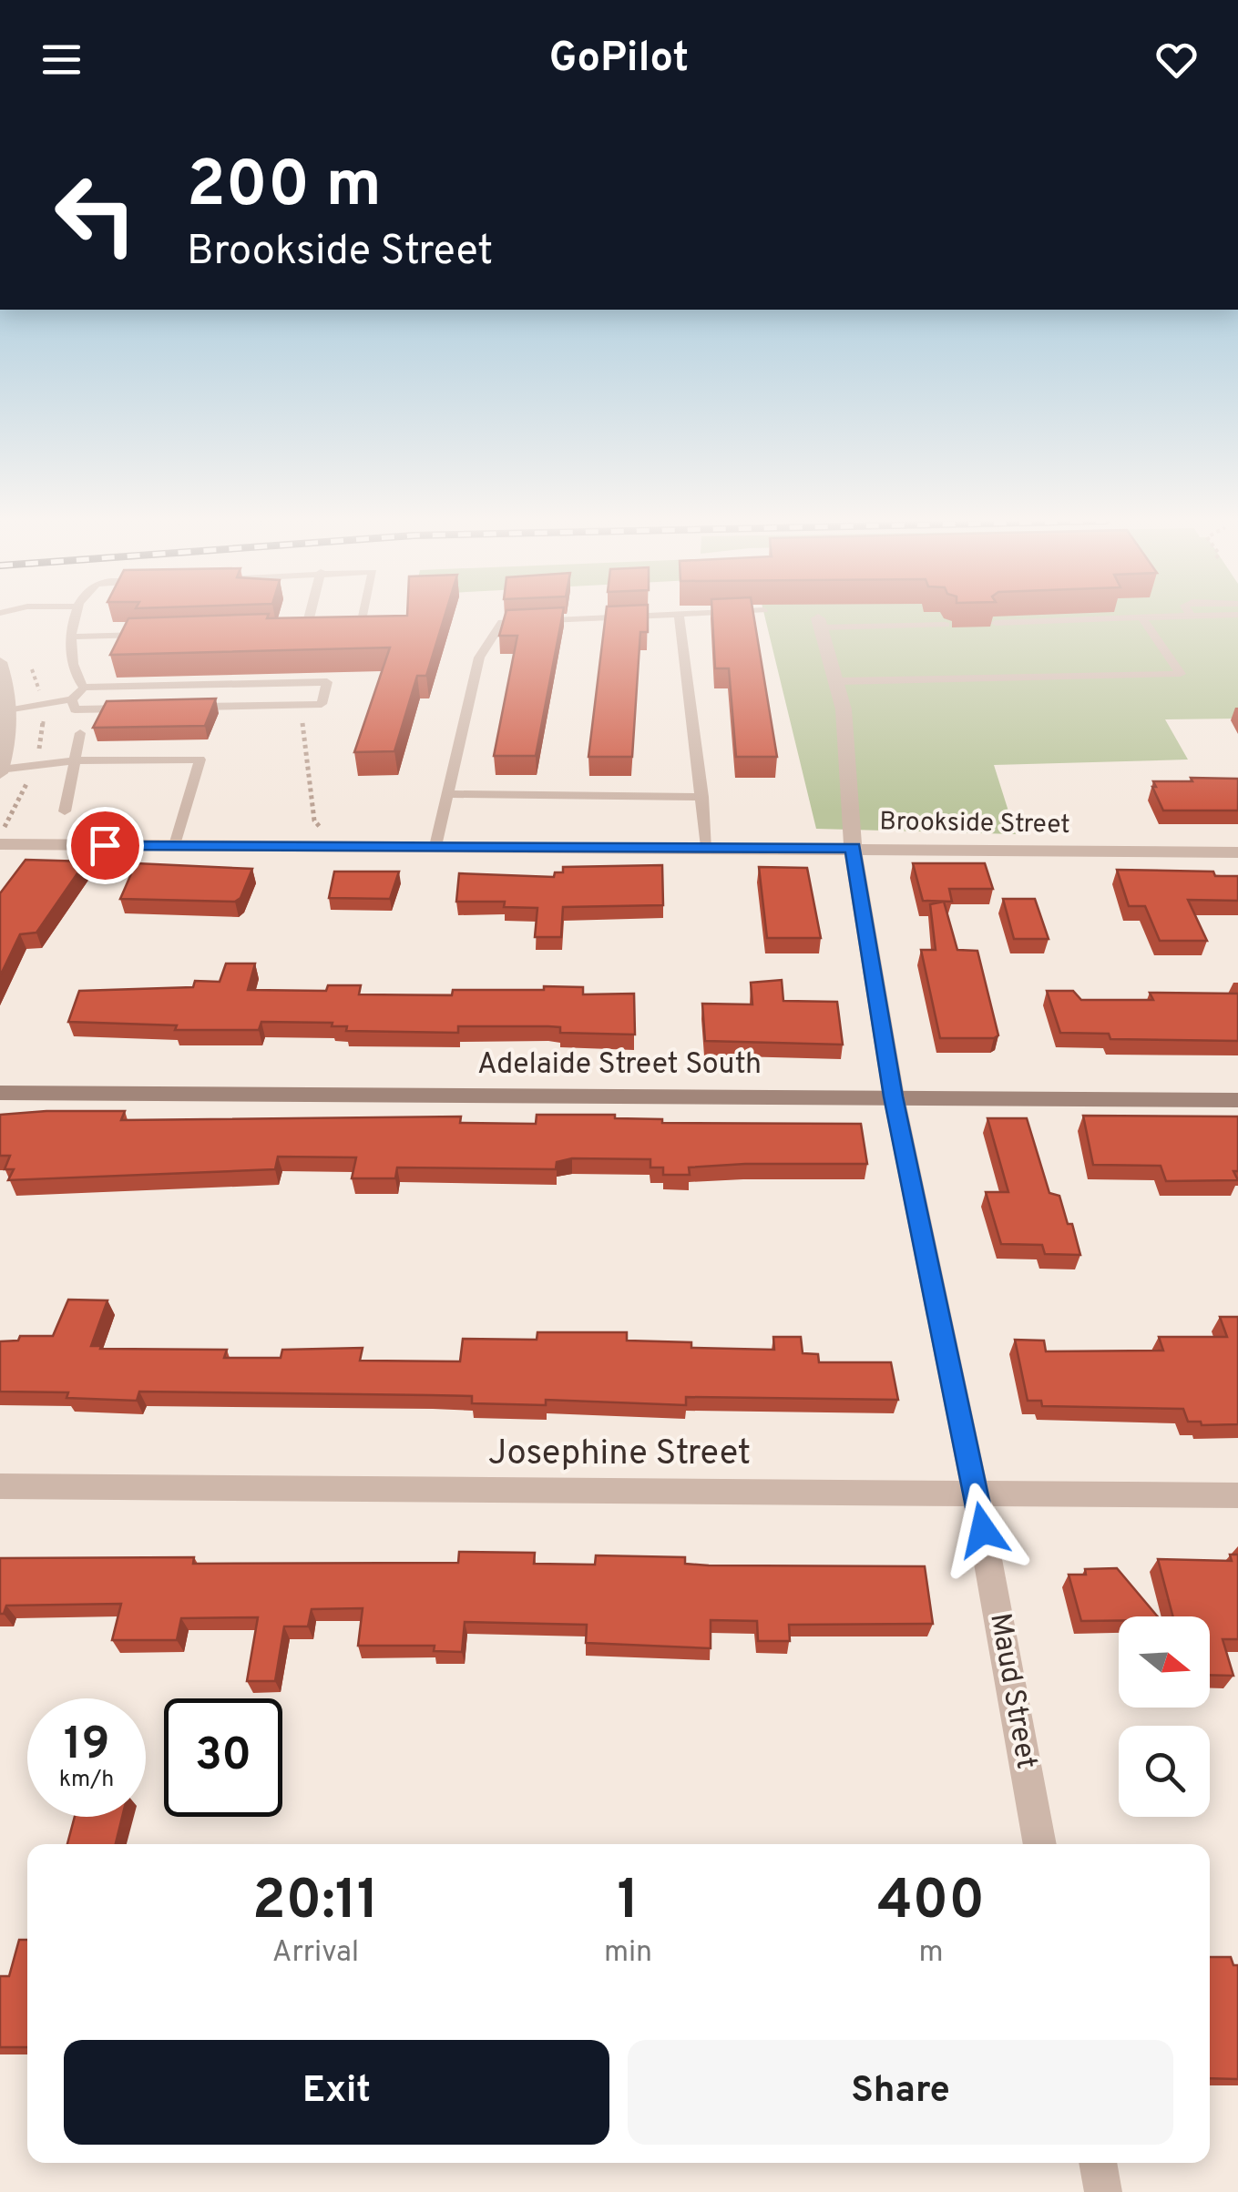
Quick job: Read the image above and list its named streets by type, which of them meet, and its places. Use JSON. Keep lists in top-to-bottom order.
{
  "streets": {
    "main road": ["Adelaide Street South"],
    "street": ["Brookside Street", "Josephine Street", "Maud Street"]
  },
  "crossings": [
    ["Brookside Street", "Maud Street"],
    ["Adelaide Street South", "Maud Street"],
    ["Josephine Street", "Maud Street"]
  ],
  "north": "right",
  "page": {
    "header": "GoPilot",
    "turn": ["200 m", "Brookside Street"],
    "speed": "19 km/h",
    "limit": "30",
    "eta": [
      "20:11",
      "Arrival",
      "1",
      "min",
      "400",
      "m"
    ],
    "buttons": ["Exit", "Share"]
  }
}
